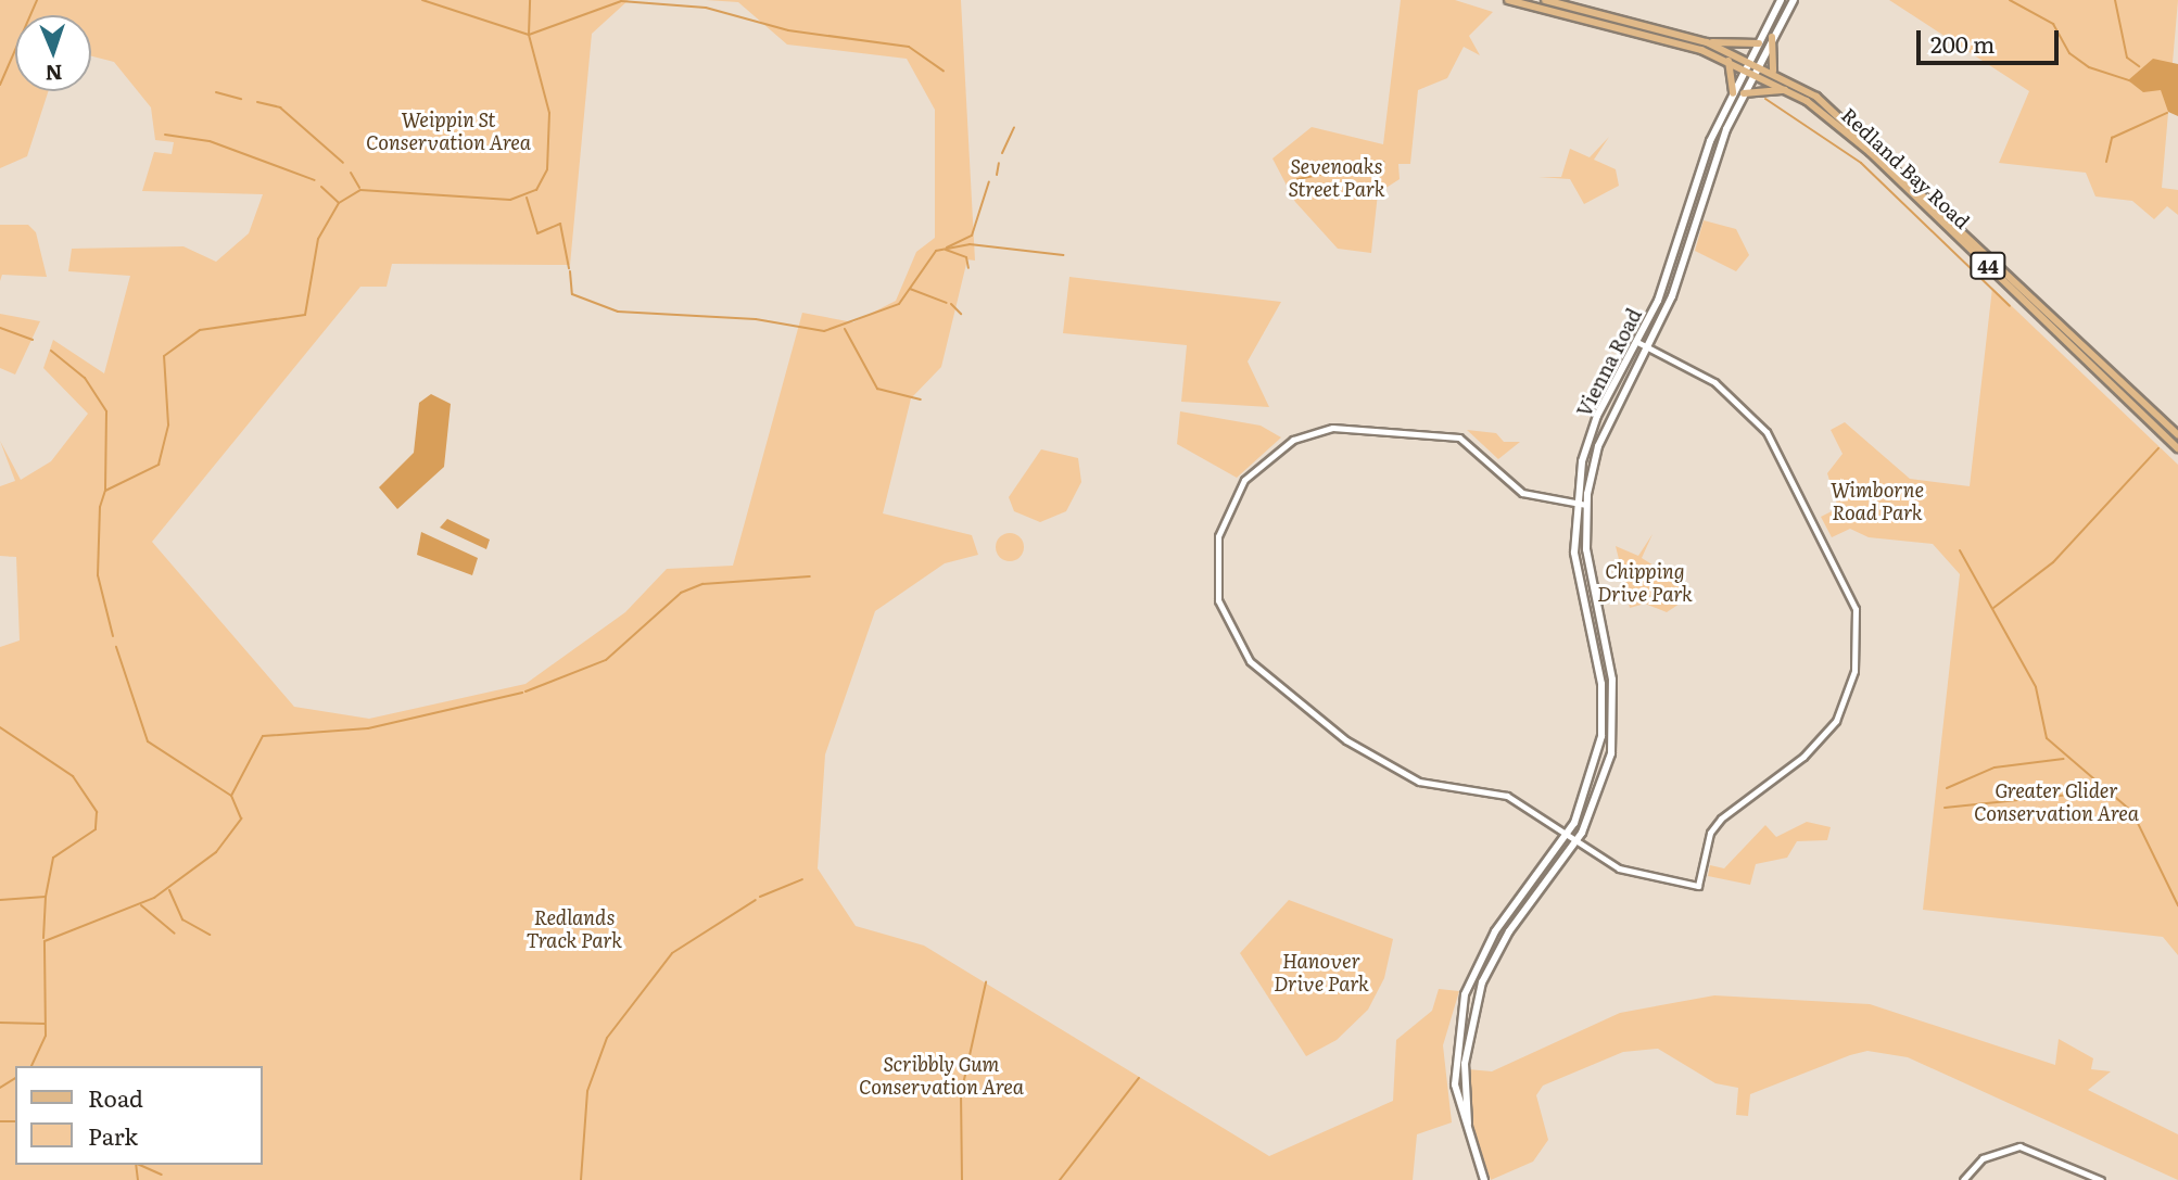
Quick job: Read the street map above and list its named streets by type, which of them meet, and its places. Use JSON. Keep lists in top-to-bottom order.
{
  "streets": {
    "main road": ["Redland Bay Road", "44", "Vienna Road"]
  },
  "crossings": [
    ["Redland Bay Road", "Vienna Road"]
  ],
  "parks": [
    "Weippin St Conservation Area",
    "Sevenoaks Street Park",
    "Wimborne Road Park",
    "Chipping Drive Park",
    "Greater Glider Conservation Area",
    "Redlands Track Park",
    "Hanover Drive Park",
    "Scribbly Gum Conservation Area"
  ],
  "legend": ["Road", "Park"],
  "scale_bar": "200 m",
  "north": "bottom"
}
